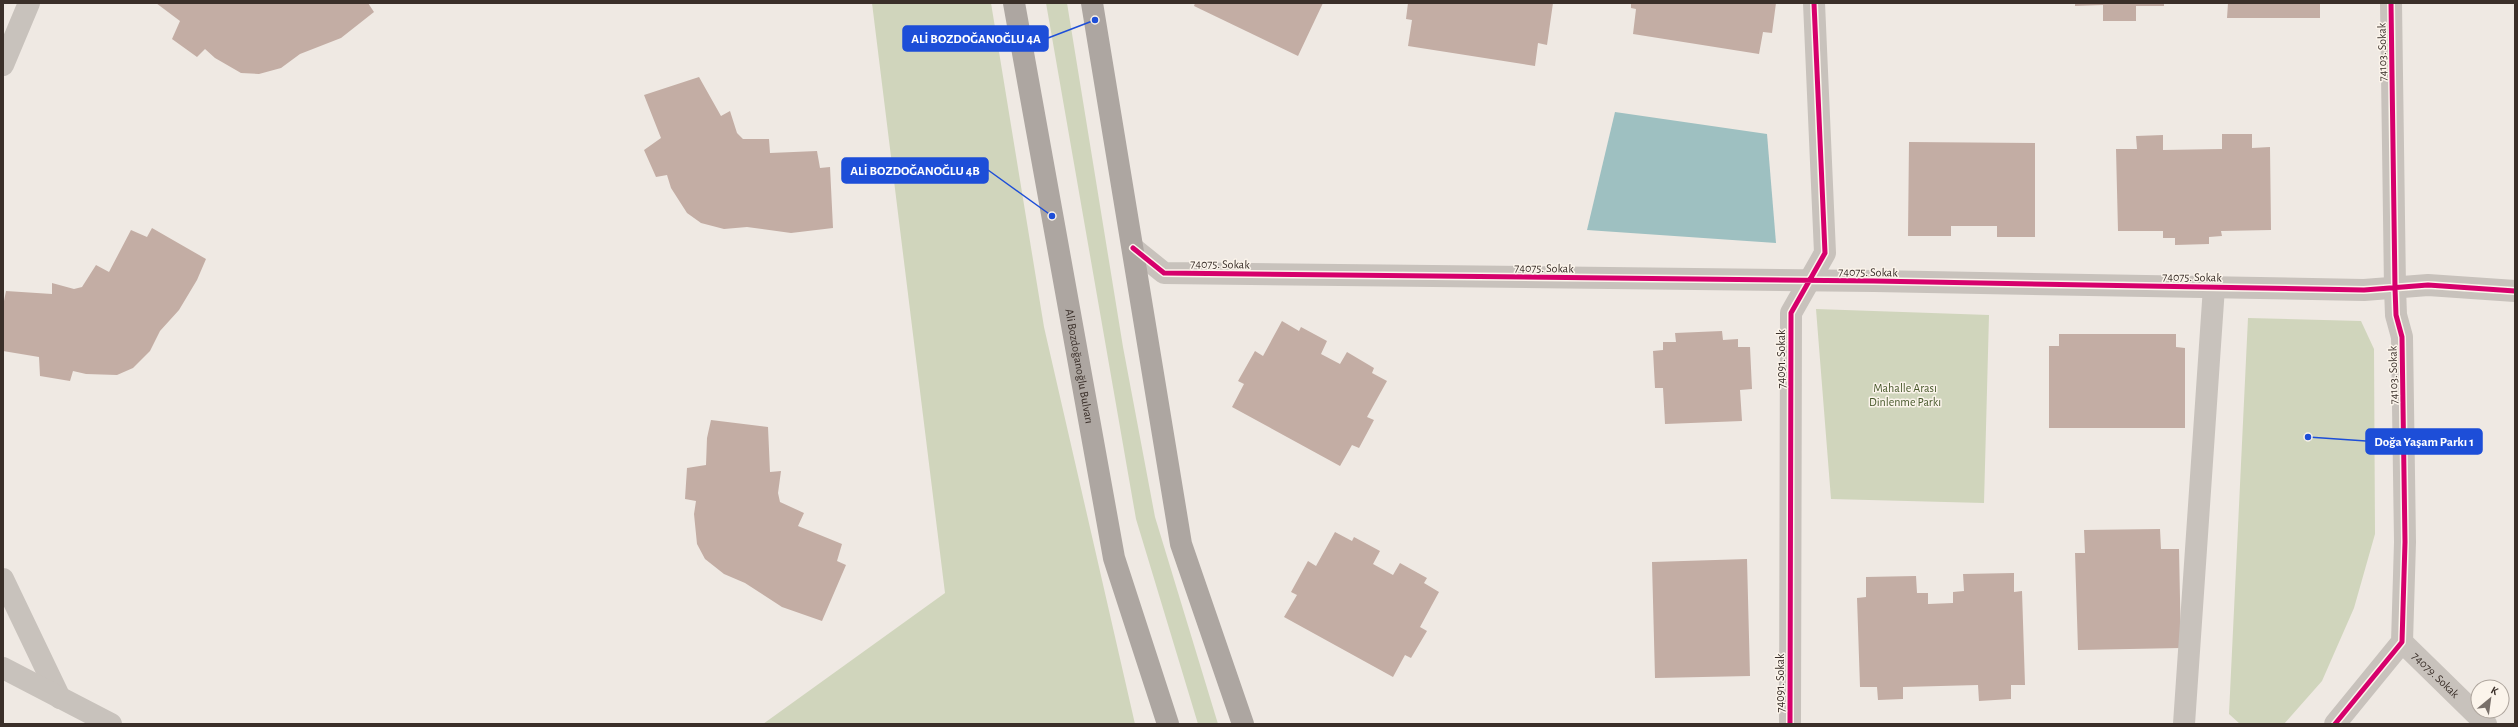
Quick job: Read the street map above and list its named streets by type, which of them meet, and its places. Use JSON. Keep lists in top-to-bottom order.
{
  "streets": {
    "main road": ["Ali Bozdoğanoğlu Bulvarı"],
    "street": [
      "74103. Sokak",
      "74075. Sokak",
      "74091. Sokak",
      "74079. Sokak"
    ]
  },
  "crossings": [
    ["74103. Sokak", "74075. Sokak"],
    ["74103. Sokak", "74079. Sokak"],
    ["74075. Sokak", "74091. Sokak"]
  ],
  "parks": ["Mahalle Arası Dinlenme Parkı"],
  "places": ["ALİ BOZDOĞANOĞLU 4A", "ALİ BOZDOĞANOĞLU 4B", "Doğa Yaşam Parkı 1"],
  "north": "top right"
}
